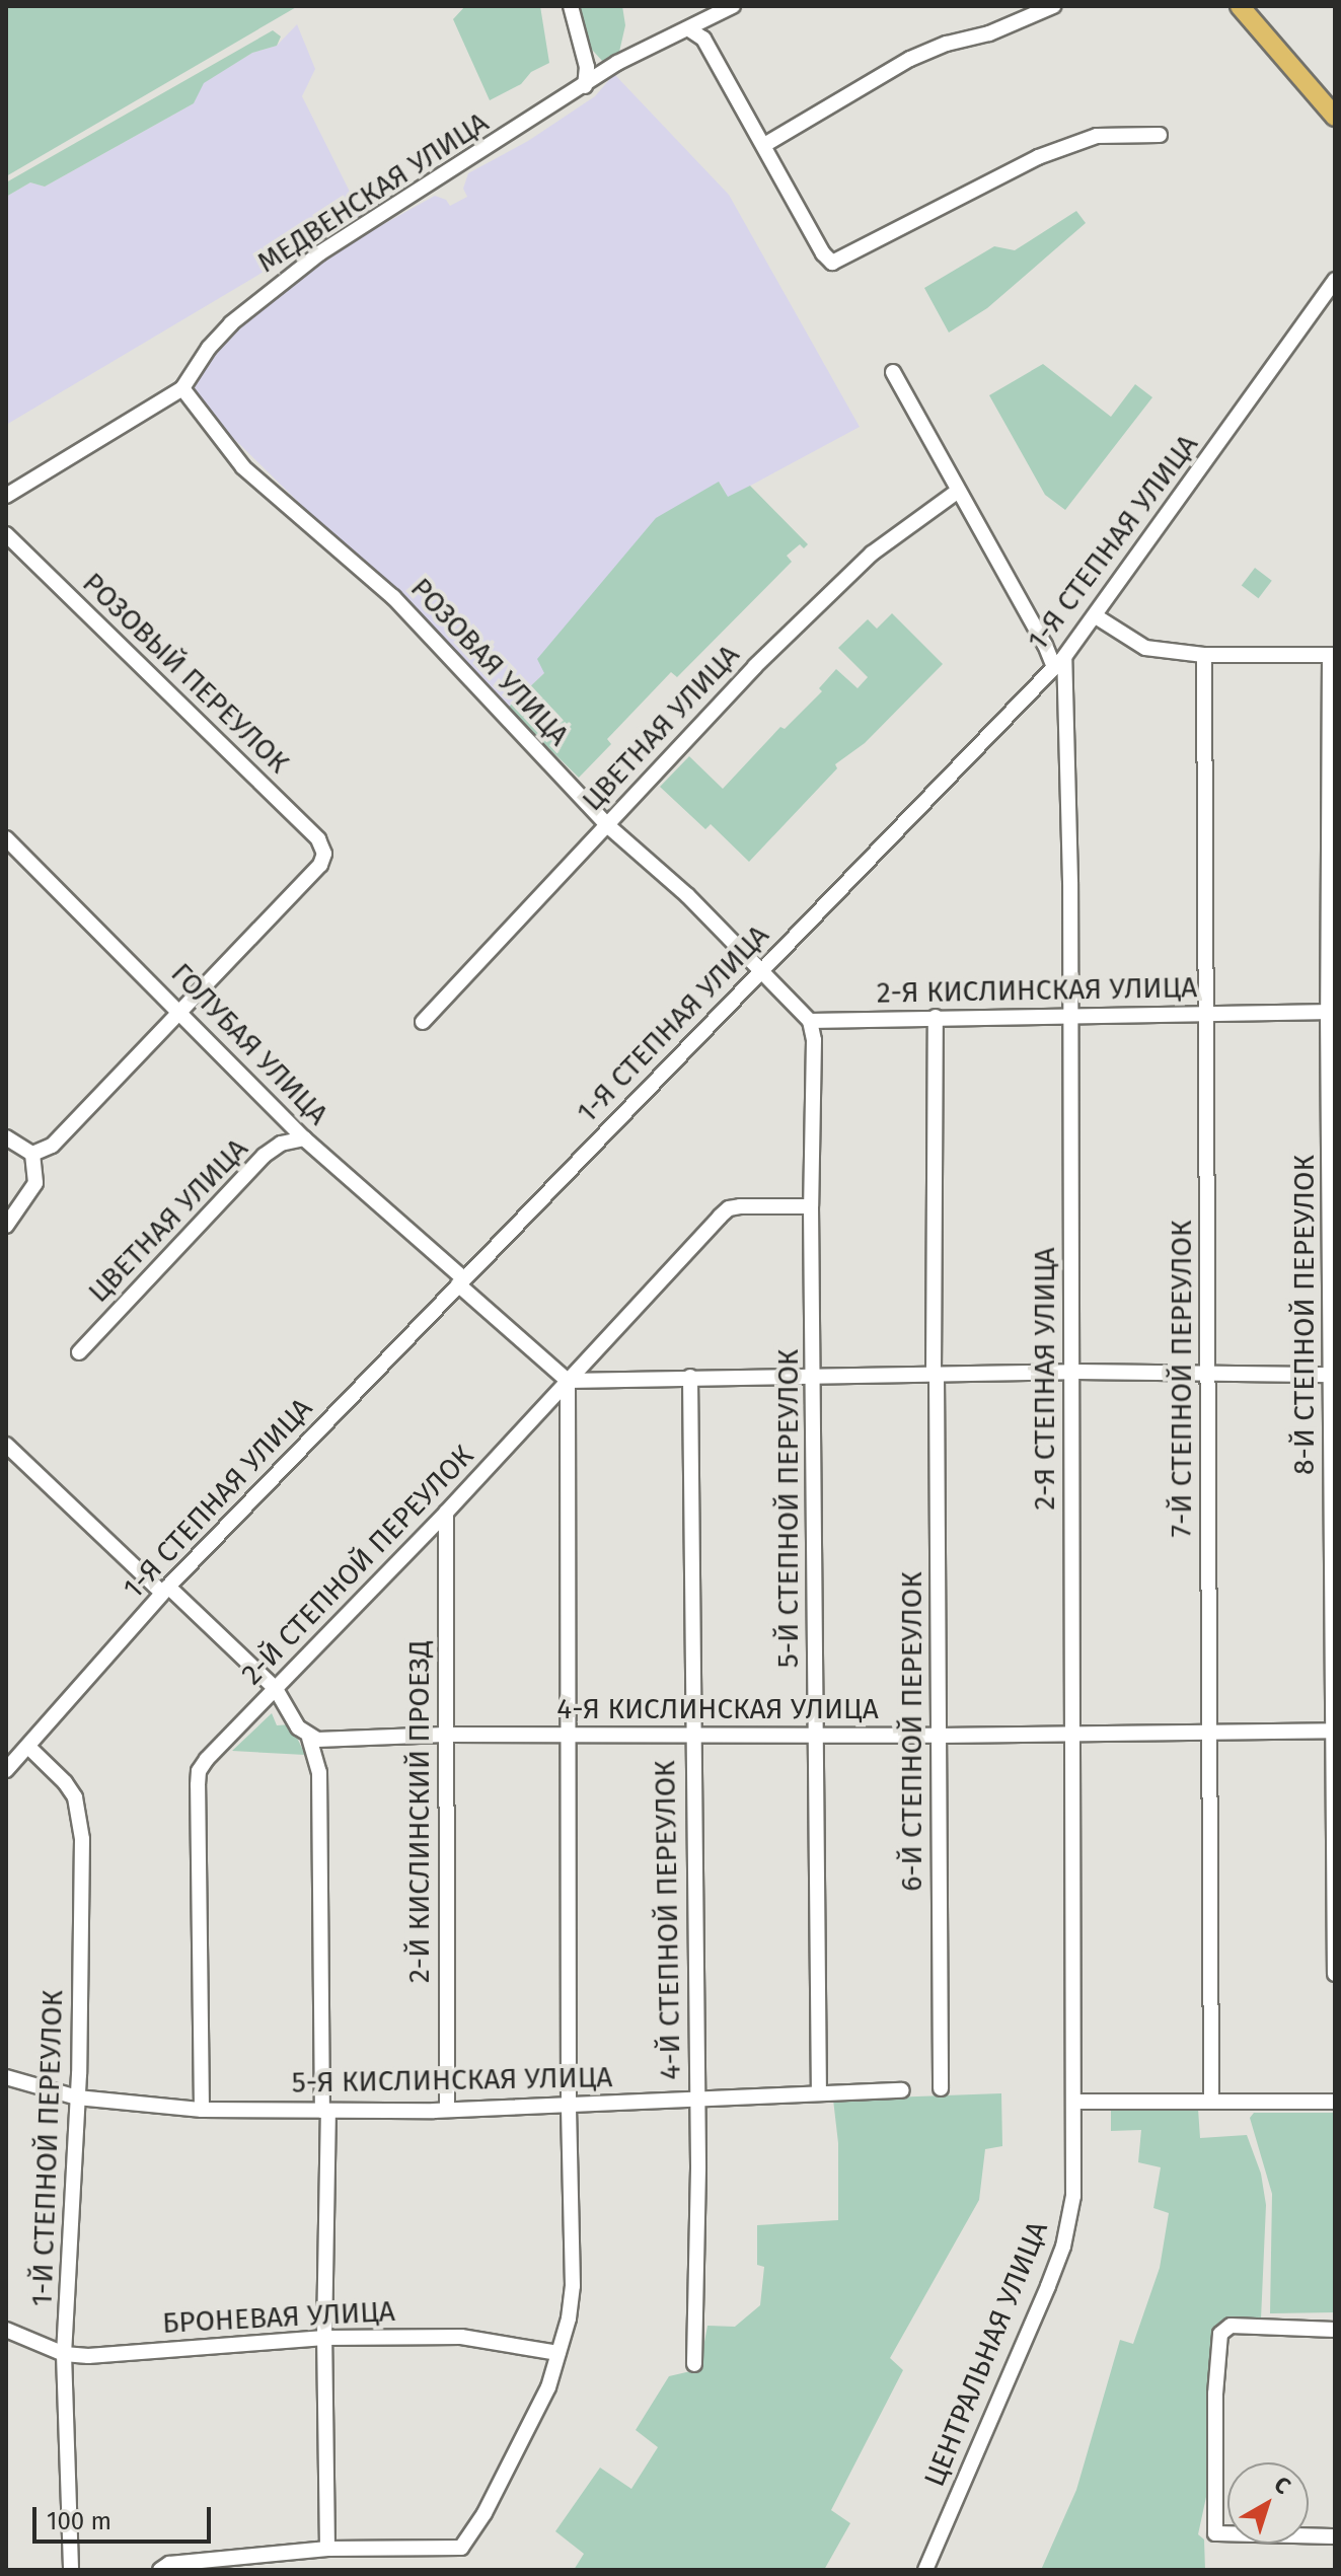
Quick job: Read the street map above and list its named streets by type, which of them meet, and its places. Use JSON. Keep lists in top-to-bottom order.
{
  "streets": {
    "street": [
      "МЕДВЕНСКАЯ УЛИЦА",
      "1-Я СТЕПНАЯ УЛИЦА",
      "РОЗОВАЯ УЛИЦА",
      "РОЗОВЫЙ ПЕРЕУЛОК",
      "ЦВЕТНАЯ УЛИЦА",
      "2-Я КИСЛИНСКАЯ УЛИЦА",
      "ГОЛУБАЯ УЛИЦА",
      "8-Й СТЕПНОЙ ПЕРЕУЛОК",
      "2-Я СТЕПНАЯ УЛИЦА",
      "7-Й СТЕПНОЙ ПЕРЕУЛОК",
      "5-Й СТЕПНОЙ ПЕРЕУЛОК",
      "2-Й СТЕПНОЙ ПЕРЕУЛОК",
      "4-Я КИСЛИНСКАЯ УЛИЦА",
      "6-Й СТЕПНОЙ ПЕРЕУЛОК",
      "2-Й КИСЛИНСКИЙ ПРОЕЗД",
      "4-Й СТЕПНОЙ ПЕРЕУЛОК",
      "5-Я КИСЛИНСКАЯ УЛИЦА",
      "1-Й СТЕПНОЙ ПЕРЕУЛОК",
      "БРОНЕВАЯ УЛИЦА",
      "ЦЕНТРАЛЬНАЯ УЛИЦА"
    ]
  },
  "crossings": [
    ["МЕДВЕНСКАЯ УЛИЦА", "РОЗОВАЯ УЛИЦА"],
    ["1-Я СТЕПНАЯ УЛИЦА", "РОЗОВАЯ УЛИЦА"],
    ["1-Я СТЕПНАЯ УЛИЦА", "ГОЛУБАЯ УЛИЦА"],
    ["1-Я СТЕПНАЯ УЛИЦА", "2-Я СТЕПНАЯ УЛИЦА"],
    ["1-Я СТЕПНАЯ УЛИЦА", "1-Й СТЕПНОЙ ПЕРЕУЛОК"],
    ["РОЗОВАЯ УЛИЦА", "ЦВЕТНАЯ УЛИЦА"],
    ["РОЗОВЫЙ ПЕРЕУЛОК", "ГОЛУБАЯ УЛИЦА"],
    ["ЦВЕТНАЯ УЛИЦА", "ГОЛУБАЯ УЛИЦА"],
    ["2-Я КИСЛИНСКАЯ УЛИЦА", "8-Й СТЕПНОЙ ПЕРЕУЛОК"],
    ["2-Я КИСЛИНСКАЯ УЛИЦА", "2-Я СТЕПНАЯ УЛИЦА"],
    ["2-Я КИСЛИНСКАЯ УЛИЦА", "7-Й СТЕПНОЙ ПЕРЕУЛОК"],
    ["2-Я КИСЛИНСКАЯ УЛИЦА", "5-Й СТЕПНОЙ ПЕРЕУЛОК"],
    ["2-Я КИСЛИНСКАЯ УЛИЦА", "6-Й СТЕПНОЙ ПЕРЕУЛОК"],
    ["ГОЛУБАЯ УЛИЦА", "2-Й СТЕПНОЙ ПЕРЕУЛОК"],
    ["8-Й СТЕПНОЙ ПЕРЕУЛОК", "4-Я КИСЛИНСКАЯ УЛИЦА"],
    ["2-Я СТЕПНАЯ УЛИЦА", "4-Я КИСЛИНСКАЯ УЛИЦА"],
    ["2-Я СТЕПНАЯ УЛИЦА", "ЦЕНТРАЛЬНАЯ УЛИЦА"],
    ["7-Й СТЕПНОЙ ПЕРЕУЛОК", "4-Я КИСЛИНСКАЯ УЛИЦА"],
    ["5-Й СТЕПНОЙ ПЕРЕУЛОК", "2-Й СТЕПНОЙ ПЕРЕУЛОК"],
    ["5-Й СТЕПНОЙ ПЕРЕУЛОК", "4-Я КИСЛИНСКАЯ УЛИЦА"],
    ["5-Й СТЕПНОЙ ПЕРЕУЛОК", "5-Я КИСЛИНСКАЯ УЛИЦА"],
    ["2-Й СТЕПНОЙ ПЕРЕУЛОК", "2-Й КИСЛИНСКИЙ ПРОЕЗД"],
    ["2-Й СТЕПНОЙ ПЕРЕУЛОК", "5-Я КИСЛИНСКАЯ УЛИЦА"],
    ["4-Я КИСЛИНСКАЯ УЛИЦА", "6-Й СТЕПНОЙ ПЕРЕУЛОК"],
    ["4-Я КИСЛИНСКАЯ УЛИЦА", "2-Й КИСЛИНСКИЙ ПРОЕЗД"],
    ["4-Я КИСЛИНСКАЯ УЛИЦА", "4-Й СТЕПНОЙ ПЕРЕУЛОК"],
    ["2-Й КИСЛИНСКИЙ ПРОЕЗД", "5-Я КИСЛИНСКАЯ УЛИЦА"],
    ["4-Й СТЕПНОЙ ПЕРЕУЛОК", "5-Я КИСЛИНСКАЯ УЛИЦА"],
    ["5-Я КИСЛИНСКАЯ УЛИЦА", "1-Й СТЕПНОЙ ПЕРЕУЛОК"],
    ["1-Й СТЕПНОЙ ПЕРЕУЛОК", "БРОНЕВАЯ УЛИЦА"]
  ],
  "scale_bar": "100 m",
  "north": "top right"
}
